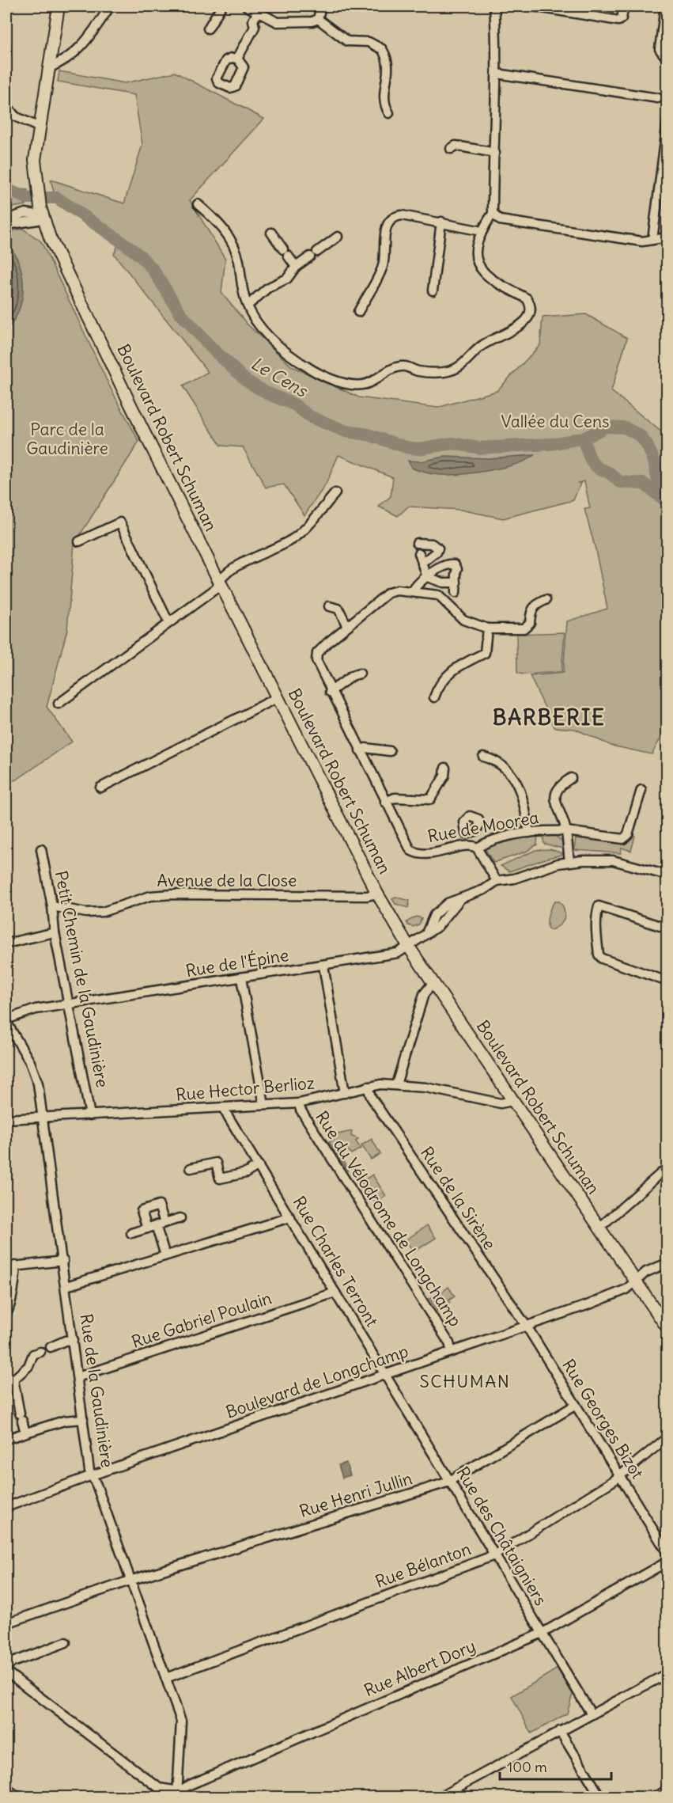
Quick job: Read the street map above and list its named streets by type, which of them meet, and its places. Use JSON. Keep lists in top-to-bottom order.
{
  "streets": {
    "main road": ["Boulevard Robert Schuman"],
    "street": [
      "Rue de Moorea",
      "Avenue de la Close",
      "Rue de l'Épine",
      "Petit Chemin de la Gaudinière",
      "Rue Hector Berlioz",
      "Rue de la Sirène",
      "Rue du Vélodrome de Longchamp",
      "Rue Charles Terront",
      "Rue Gabriel Poulain",
      "Boulevard de Longchamp",
      "Rue de la Gaudinière",
      "Rue Georges Bizot",
      "Rue Henri Jullin",
      "Rue des Châtaigniers",
      "Rue Bélanton",
      "Rue Albert Dory"
    ]
  },
  "crossings": [
    ["Boulevard Robert Schuman", "Avenue de la Close"],
    ["Boulevard Robert Schuman", "Rue de l'Épine"],
    ["Boulevard Robert Schuman", "Rue Hector Berlioz"],
    ["Boulevard Robert Schuman", "Boulevard de Longchamp"],
    ["Avenue de la Close", "Petit Chemin de la Gaudinière"],
    ["Rue de l'Épine", "Petit Chemin de la Gaudinière"],
    ["Rue de l'Épine", "Rue de la Gaudinière"],
    ["Petit Chemin de la Gaudinière", "Rue Hector Berlioz"],
    ["Rue Hector Berlioz", "Rue de la Sirène"],
    ["Rue Hector Berlioz", "Rue du Vélodrome de Longchamp"],
    ["Rue Hector Berlioz", "Rue Charles Terront"],
    ["Rue Hector Berlioz", "Rue de la Gaudinière"],
    ["Rue de la Sirène", "Boulevard de Longchamp"],
    ["Rue de la Sirène", "Rue Georges Bizot"],
    ["Rue du Vélodrome de Longchamp", "Boulevard de Longchamp"],
    ["Rue Charles Terront", "Rue Gabriel Poulain"],
    ["Rue Charles Terront", "Boulevard de Longchamp"],
    ["Rue Charles Terront", "Rue des Châtaigniers"],
    ["Rue Gabriel Poulain", "Rue de la Gaudinière"],
    ["Boulevard de Longchamp", "Rue de la Gaudinière"],
    ["Boulevard de Longchamp", "Rue Georges Bizot"],
    ["Boulevard de Longchamp", "Rue des Châtaigniers"],
    ["Rue de la Gaudinière", "Rue Henri Jullin"],
    ["Rue de la Gaudinière", "Rue Bélanton"],
    ["Rue de la Gaudinière", "Rue Albert Dory"],
    ["Rue Georges Bizot", "Rue Henri Jullin"],
    ["Rue Georges Bizot", "Rue Bélanton"],
    ["Rue Henri Jullin", "Rue des Châtaigniers"],
    ["Rue des Châtaigniers", "Rue Bélanton"],
    ["Rue des Châtaigniers", "Rue Albert Dory"]
  ],
  "districts": ["BARBERIE", "SCHUMAN"],
  "water": ["Le Cens"],
  "parks": ["Vallée du Cens", "Parc de la Gaudinière"],
  "scale_bar": "100 m"
}
